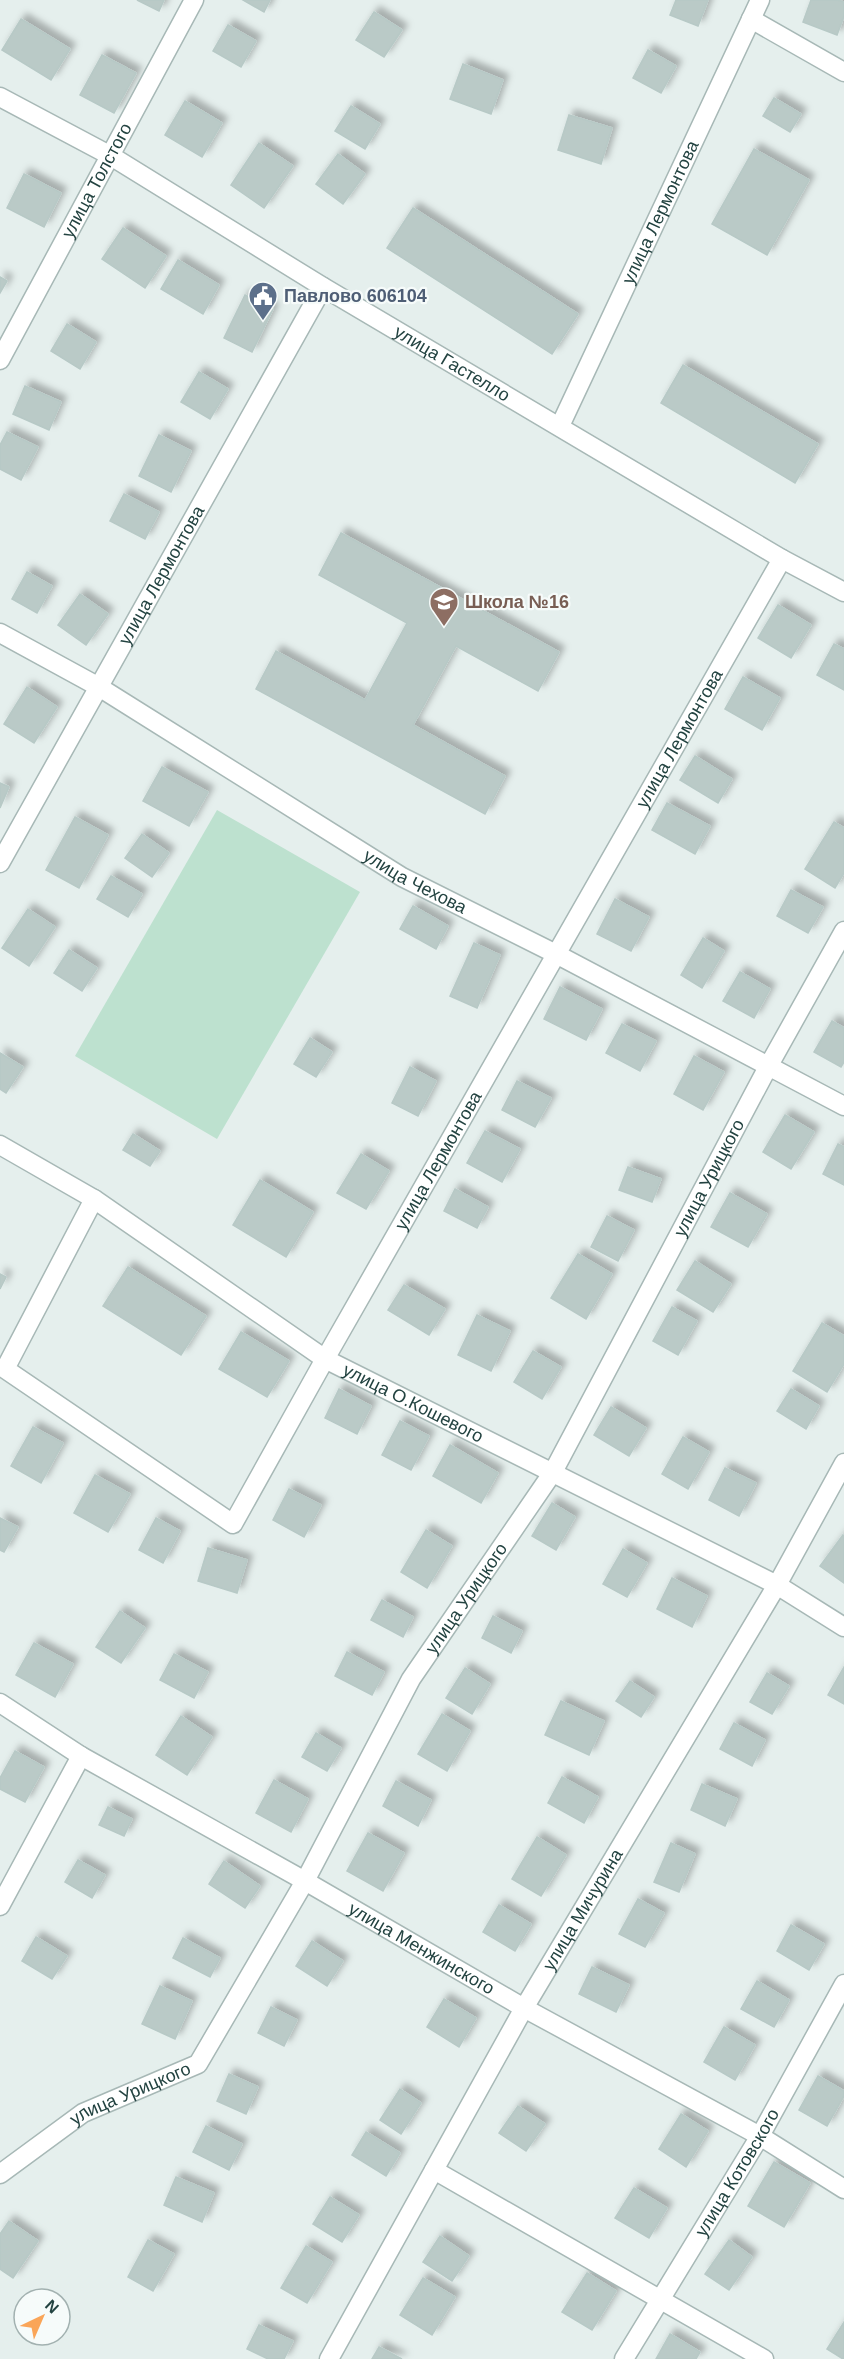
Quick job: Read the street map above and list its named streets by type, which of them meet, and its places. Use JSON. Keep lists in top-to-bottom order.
{
  "streets": {
    "street": [
      "улица Толстого",
      "улица Лермонтова",
      "улица Гастелло",
      "улица Чехова",
      "улица Урицкого",
      "улица О.Кошевого",
      "улица Мичурина",
      "улица Менжинского",
      "улица Котовского"
    ]
  },
  "crossings": [
    ["улица Толстого", "улица Гастелло"],
    ["улица Лермонтова", "улица Гастелло"],
    ["улица Лермонтова", "улица Чехова"],
    ["улица Лермонтова", "улица О.Кошевого"],
    ["улица Чехова", "улица Урицкого"],
    ["улица Урицкого", "улица О.Кошевого"],
    ["улица Урицкого", "улица Менжинского"],
    ["улица О.Кошевого", "улица Мичурина"],
    ["улица Мичурина", "улица Менжинского"],
    ["улица Менжинского", "улица Котовского"]
  ],
  "places": {
    "public building": ["Павлово 606104"],
    "school or university": ["Школа №16"]
  },
  "north": "top right"
}
